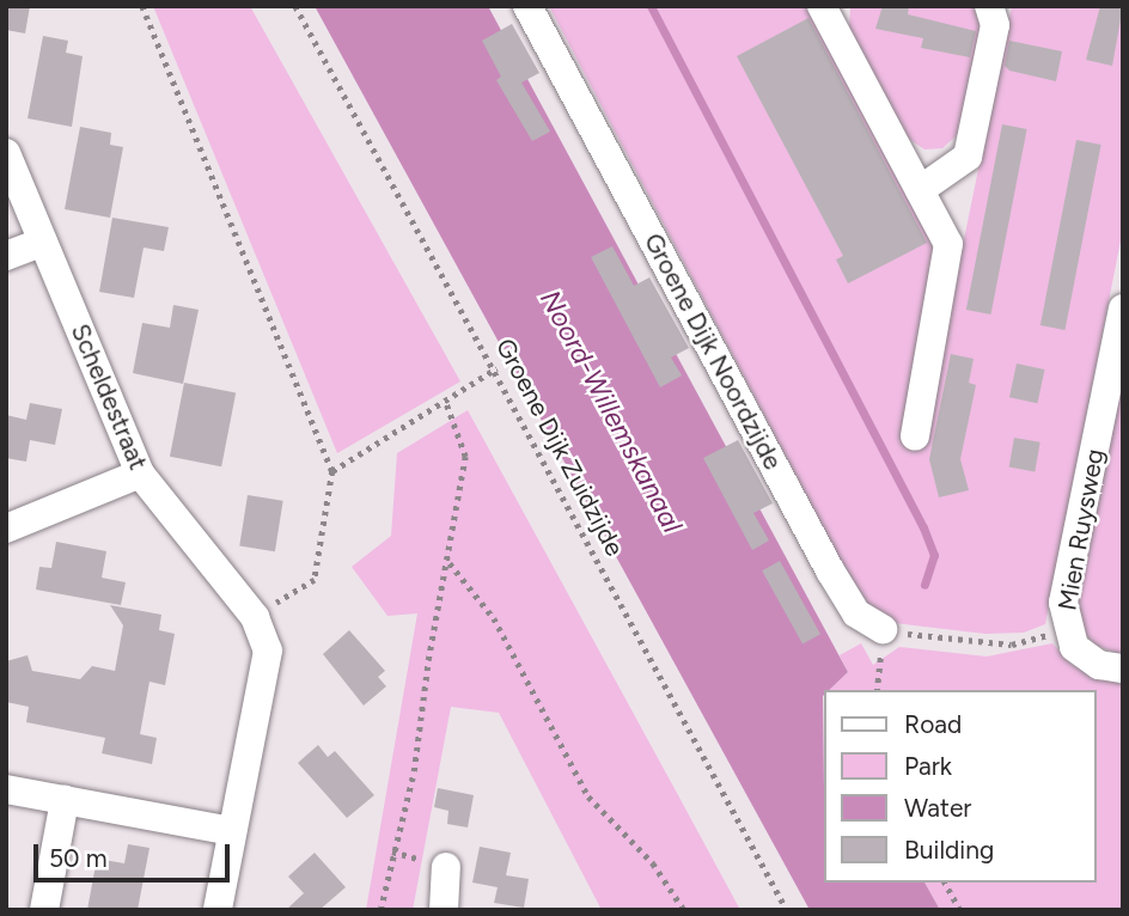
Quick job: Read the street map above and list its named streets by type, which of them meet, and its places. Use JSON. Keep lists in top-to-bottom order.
{
  "streets": {
    "street": ["Groene Dijk Noordzijde", "Scheldestraat", "Mien Ruysweg"],
    "path": ["Groene Dijk Zuidzijde"]
  },
  "water": ["Noord-Willemskanaal"],
  "legend": [
    "Road",
    "Park",
    "Water",
    "Building"
  ],
  "scale_bar": "50 m"
}
